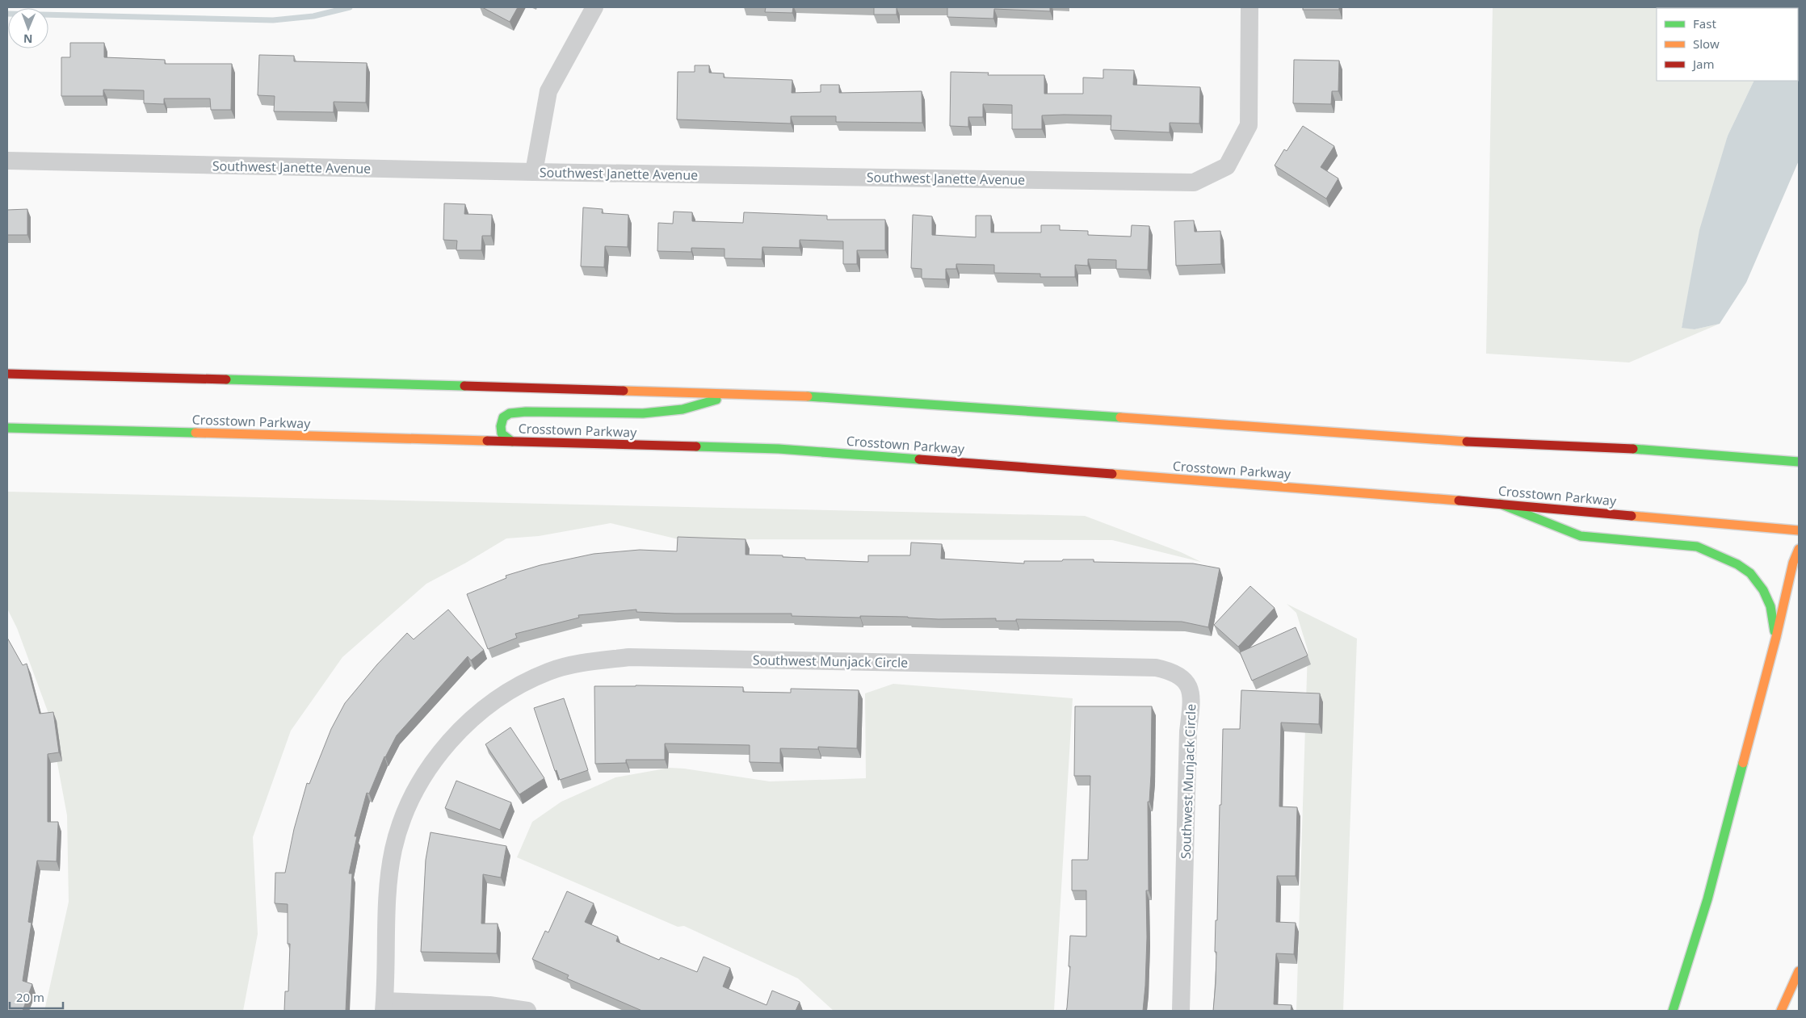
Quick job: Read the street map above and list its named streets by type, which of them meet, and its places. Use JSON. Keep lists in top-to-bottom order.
{
  "streets": {
    "main road": ["Crosstown Parkway"],
    "street": ["Southwest Janette Avenue", "Southwest Munjack Circle"]
  },
  "legend": ["Fast", "Slow", "Jam"],
  "scale_bar": "20 m",
  "north": "bottom"
}
